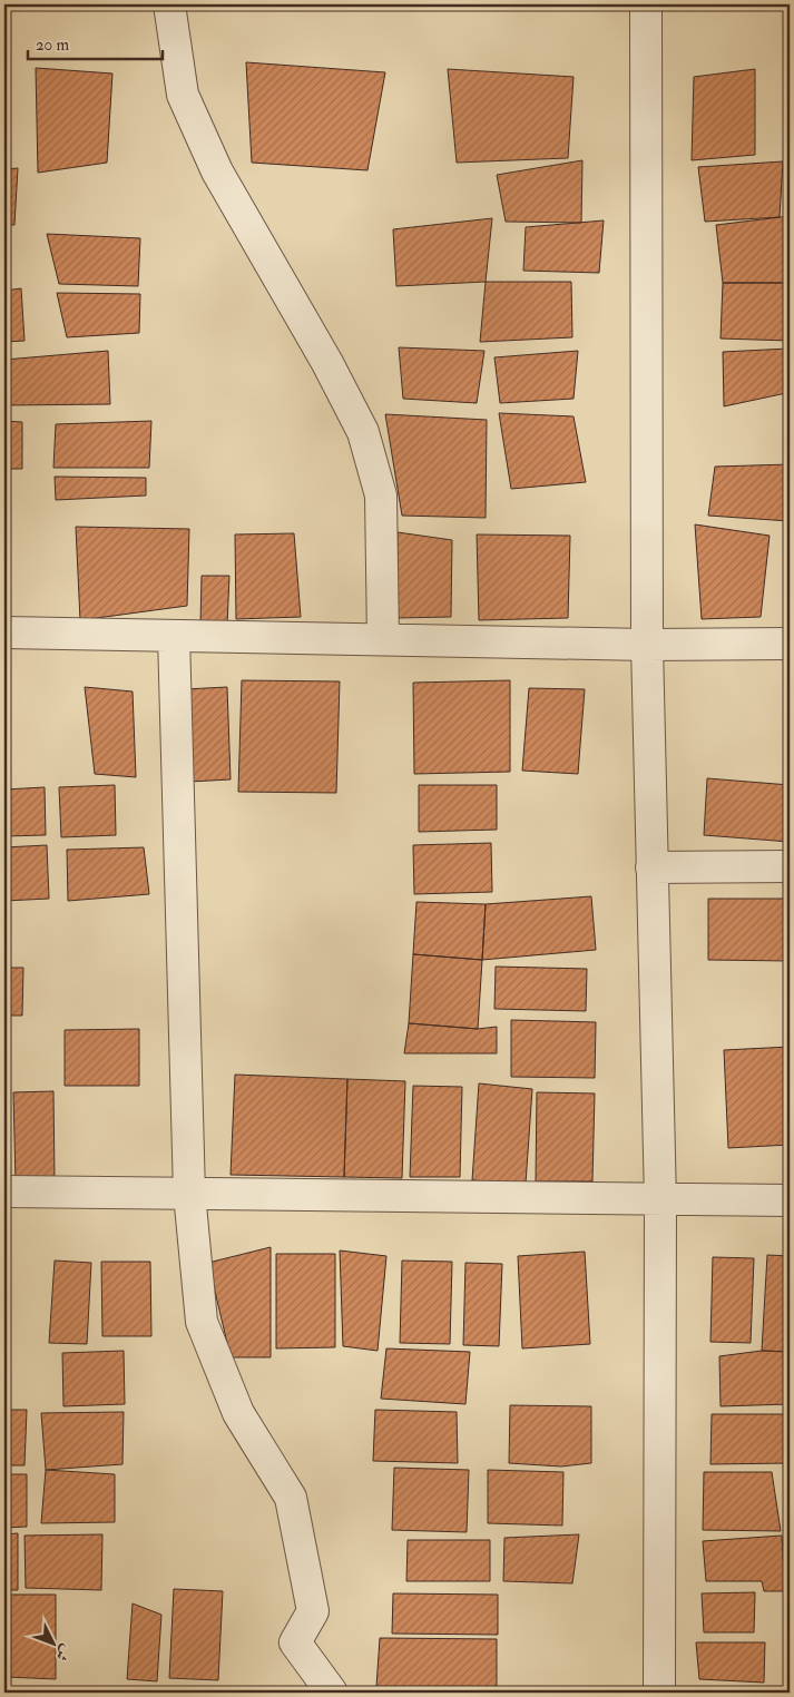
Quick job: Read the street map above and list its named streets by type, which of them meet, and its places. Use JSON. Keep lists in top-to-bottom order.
{
  "scale_bar": "20 m",
  "north": "bottom right"
}
